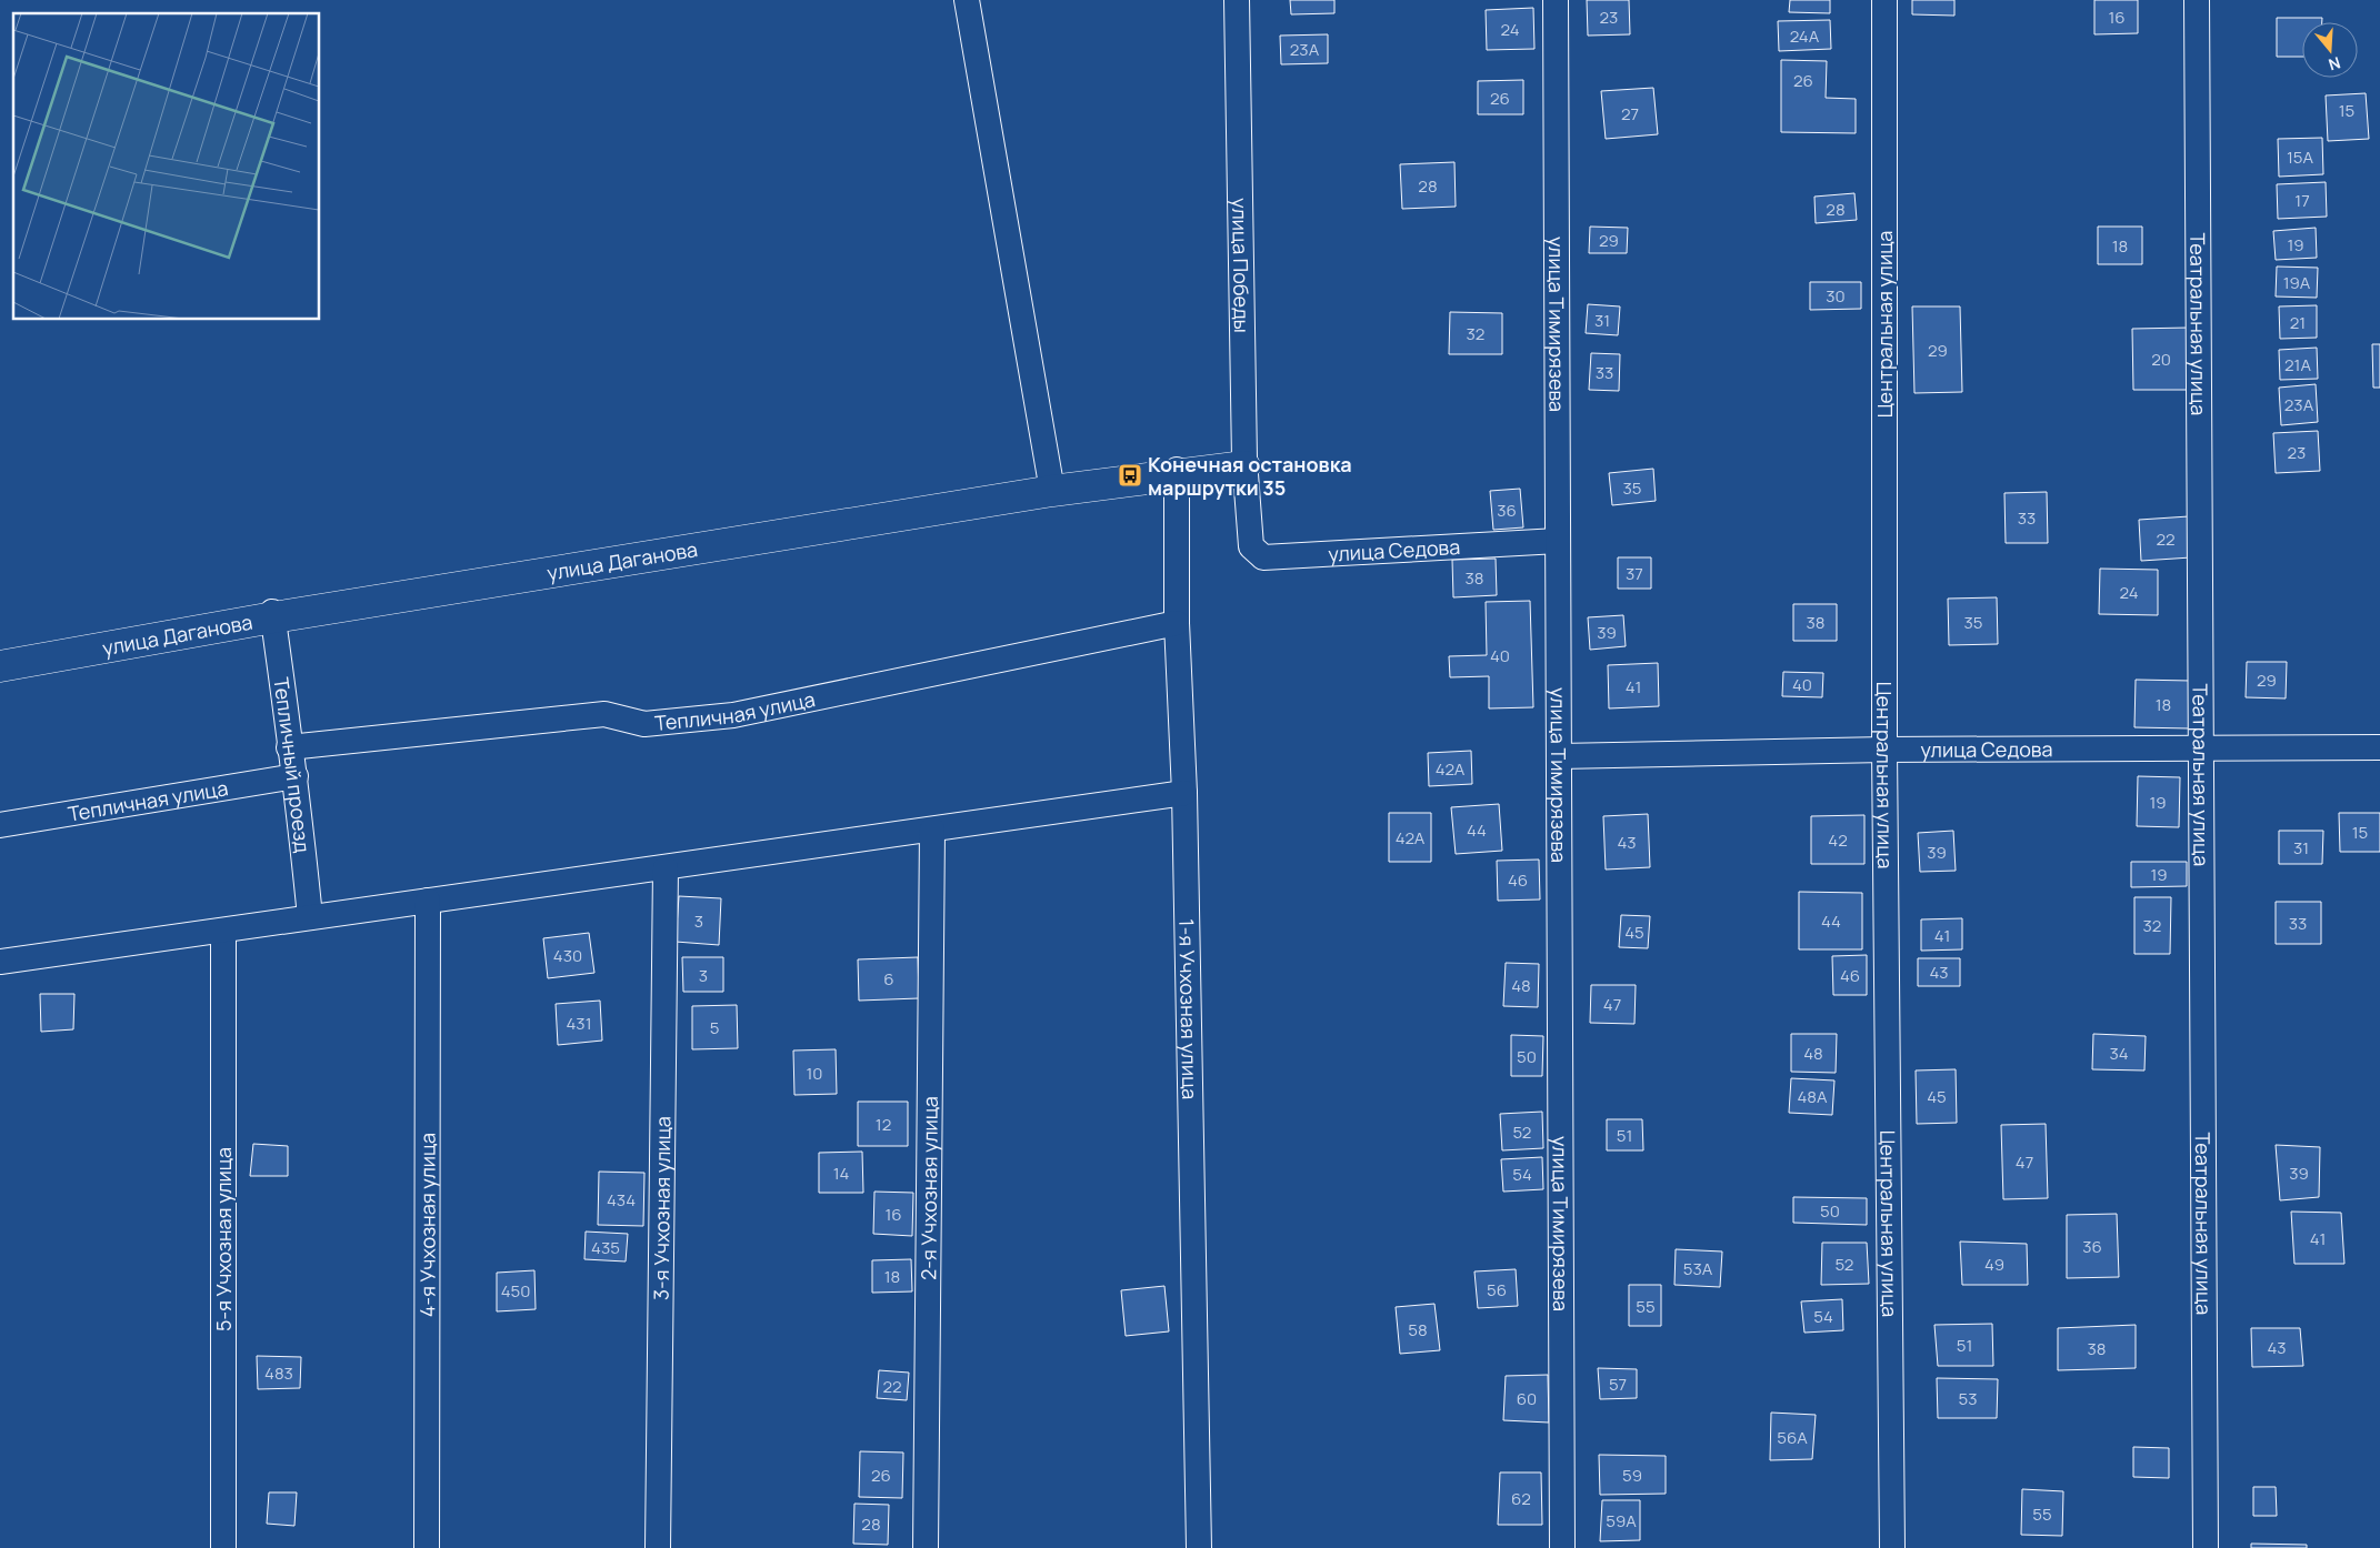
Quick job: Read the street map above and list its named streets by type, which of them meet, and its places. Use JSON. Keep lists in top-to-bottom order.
{
  "streets": {
    "main road": ["улица Даганова"],
    "street": [
      "улица Победы",
      "улица Тимирязева",
      "Центральная улица",
      "Театральная улица",
      "улица Седова",
      "Тепличная улица",
      "Тепличный проезд",
      "1-я Учхозная улица",
      "2-я Учхозная улица",
      "3-я Учхозная улица",
      "4-я Учхозная улица",
      "5-я Учхозная улица"
    ]
  },
  "crossings": [
    ["улица Победы", "улица Седова"],
    ["улица Победы", "улица Даганова"],
    ["улица Тимирязева", "улица Седова"],
    ["Центральная улица", "улица Седова"],
    ["Театральная улица", "улица Седова"],
    ["улица Даганова", "Тепличный проезд"],
    ["улица Даганова", "1-я Учхозная улица"],
    ["Тепличная улица", "Тепличный проезд"],
    ["Тепличная улица", "1-я Учхозная улица"]
  ],
  "places": {
    "bus stop": ["Конечная остановка маршрутки 35"]
  },
  "house_numbers": [
    "23",
    "16",
    "24",
    "24А",
    "23А",
    "26",
    "26",
    "15",
    "27",
    "15А",
    "28",
    "17",
    "28",
    "29",
    "19",
    "18",
    "19А",
    "30",
    "31",
    "21",
    "32",
    "29",
    "20",
    "21А",
    "33",
    "23А",
    "23",
    "35",
    "36",
    "33",
    "22",
    "37",
    "38",
    "24",
    "38",
    "35",
    "39",
    "40",
    "29",
    "40",
    "41",
    "18",
    "42А",
    "19",
    "44",
    "15",
    "42А",
    "42",
    "43",
    "31",
    "39",
    "19",
    "46",
    "3",
    "44",
    "33",
    "32",
    "45",
    "41",
    "430",
    "43",
    "3",
    "46",
    "6",
    "48",
    "47",
    "431",
    "5",
    "48",
    "34",
    "50",
    "10",
    "48А",
    "45",
    "12",
    "52",
    "51",
    "47",
    "14",
    "39",
    "54",
    "434",
    "50",
    "16",
    "41",
    "36",
    "435",
    "52",
    "49",
    "53А",
    "18",
    "56",
    "450",
    "55",
    "54",
    "58",
    "51",
    "43",
    "38",
    "483",
    "57",
    "22",
    "60",
    "53",
    "56А",
    "26",
    "59",
    "62",
    "55",
    "59А",
    "28"
  ],
  "north": "bottom"
}
